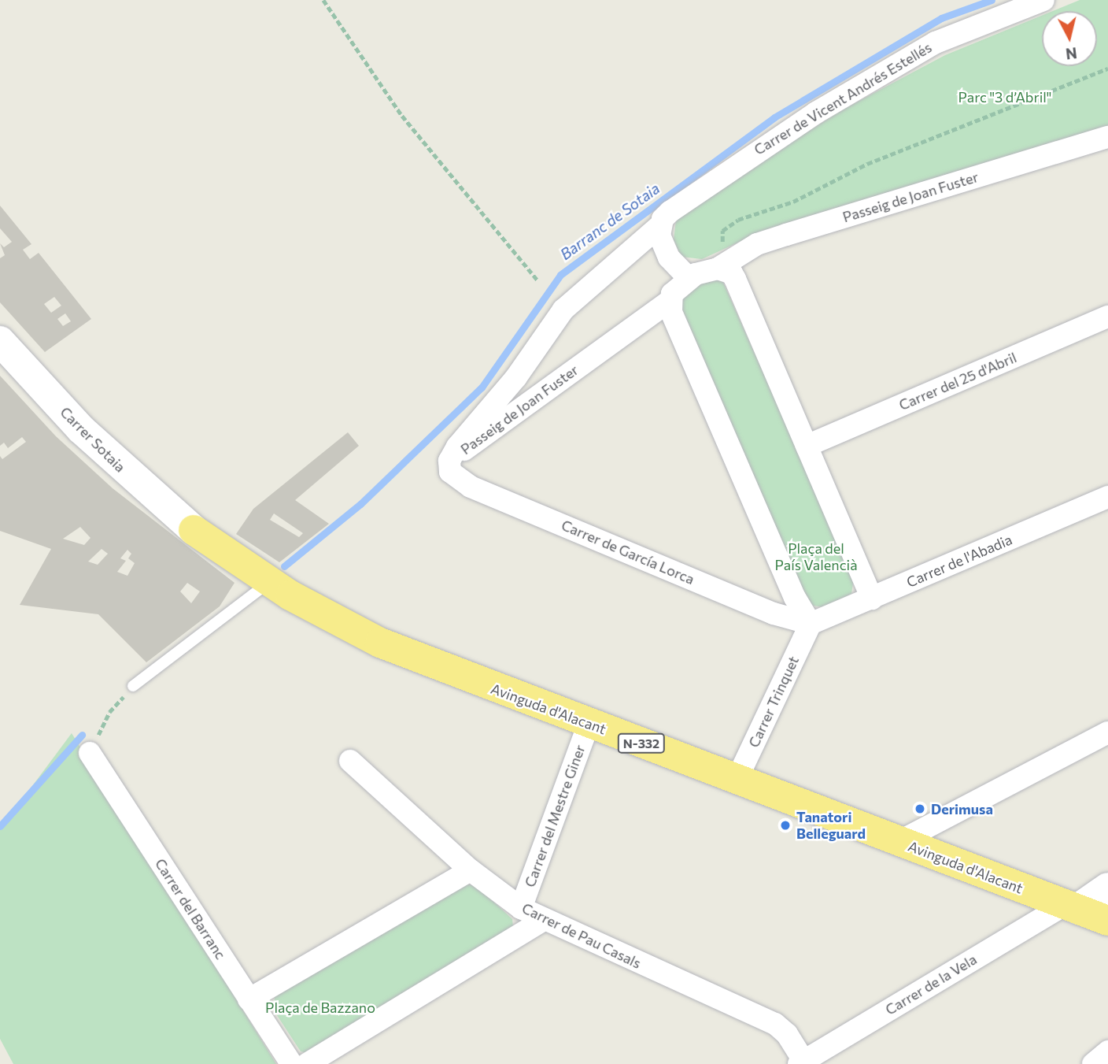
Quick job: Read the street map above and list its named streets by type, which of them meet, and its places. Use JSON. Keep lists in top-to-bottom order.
{
  "streets": {
    "highway": ["Avinguda d'Alacant", "N-332"],
    "main road": ["Carrer Sotaia"],
    "street": [
      "Carrer de Vicent Andrés Estellés",
      "Passeig de Joan Fuster",
      "Carrer del 25 d'Abril",
      "Carrer de García Lorca",
      "Carrer de l'Abadia",
      "Carrer Trinquet",
      "Carrer del Mestre Giner",
      "Carrer del Barranc",
      "Carrer de Pau Casals",
      "Carrer de la Vela"
    ]
  },
  "crossings": [
    ["Carrer de Vicent Andrés Estellés", "Passeig de Joan Fuster"],
    ["Carrer de Vicent Andrés Estellés", "Carrer de García Lorca"],
    ["Passeig de Joan Fuster", "Carrer de García Lorca"],
    ["Carrer Sotaia", "Avinguda d'Alacant"],
    ["Carrer de García Lorca", "Carrer de l'Abadia"],
    ["Carrer de García Lorca", "Carrer Trinquet"],
    ["Carrer de l'Abadia", "Carrer Trinquet"],
    ["Carrer Trinquet", "Avinguda d'Alacant"],
    ["Avinguda d'Alacant", "Carrer del Mestre Giner"],
    ["Avinguda d'Alacant", "Carrer de la Vela"],
    ["Carrer del Mestre Giner", "Carrer de Pau Casals"],
    ["Carrer de Pau Casals", "Carrer de la Vela"]
  ],
  "water": ["Barranc de Sotaia"],
  "parks": ["Parc \"3 d’Abril\"", "Plaça del País Valencià", "Plaça de Bazzano"],
  "places": ["Derimusa", "Tanatori Belleguard"],
  "north": "bottom"
}
